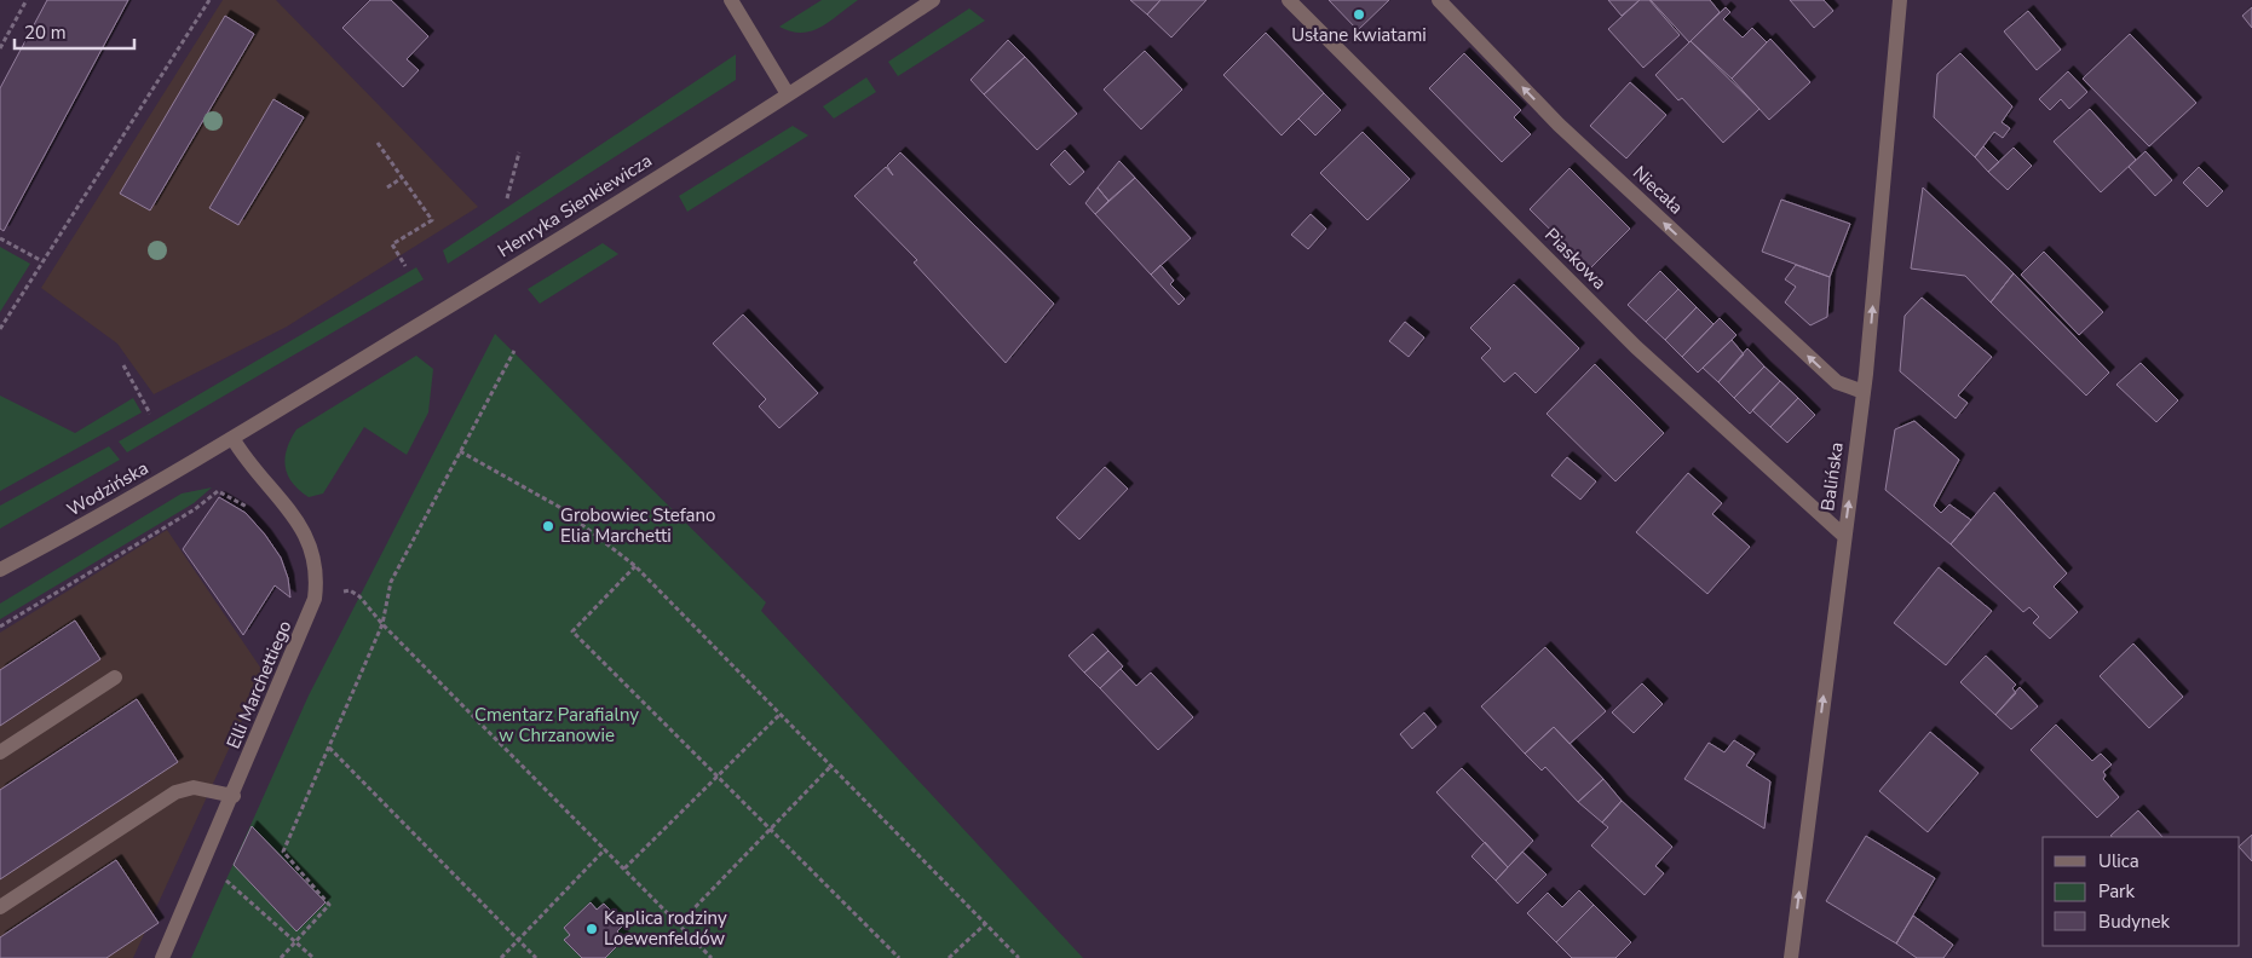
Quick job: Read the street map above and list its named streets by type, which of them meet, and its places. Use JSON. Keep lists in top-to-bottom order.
{
  "streets": {
    "street": [
      "Niecała",
      "Henryka Sienkiewicza",
      "Piaskowa",
      "Balińska",
      "Wodzińska",
      "Elli Marchettiego"
    ]
  },
  "crossings": [
    ["Niecała", "Balińska"],
    ["Henryka Sienkiewicza", "Wodzińska"],
    ["Henryka Sienkiewicza", "Elli Marchettiego"],
    ["Piaskowa", "Balińska"],
    ["Wodzińska", "Elli Marchettiego"]
  ],
  "one_way": ["Niecała", "Balińska"],
  "parks": ["Cmentarz Parafialny w Chrzanowie"],
  "places": ["Usłane kwiatami", "Grobowiec Stefano Elia Marchetti", "Kaplica rodziny Loewenfeldów"],
  "legend": ["Ulica", "Park", "Budynek"],
  "scale_bar": "20 m"
}
